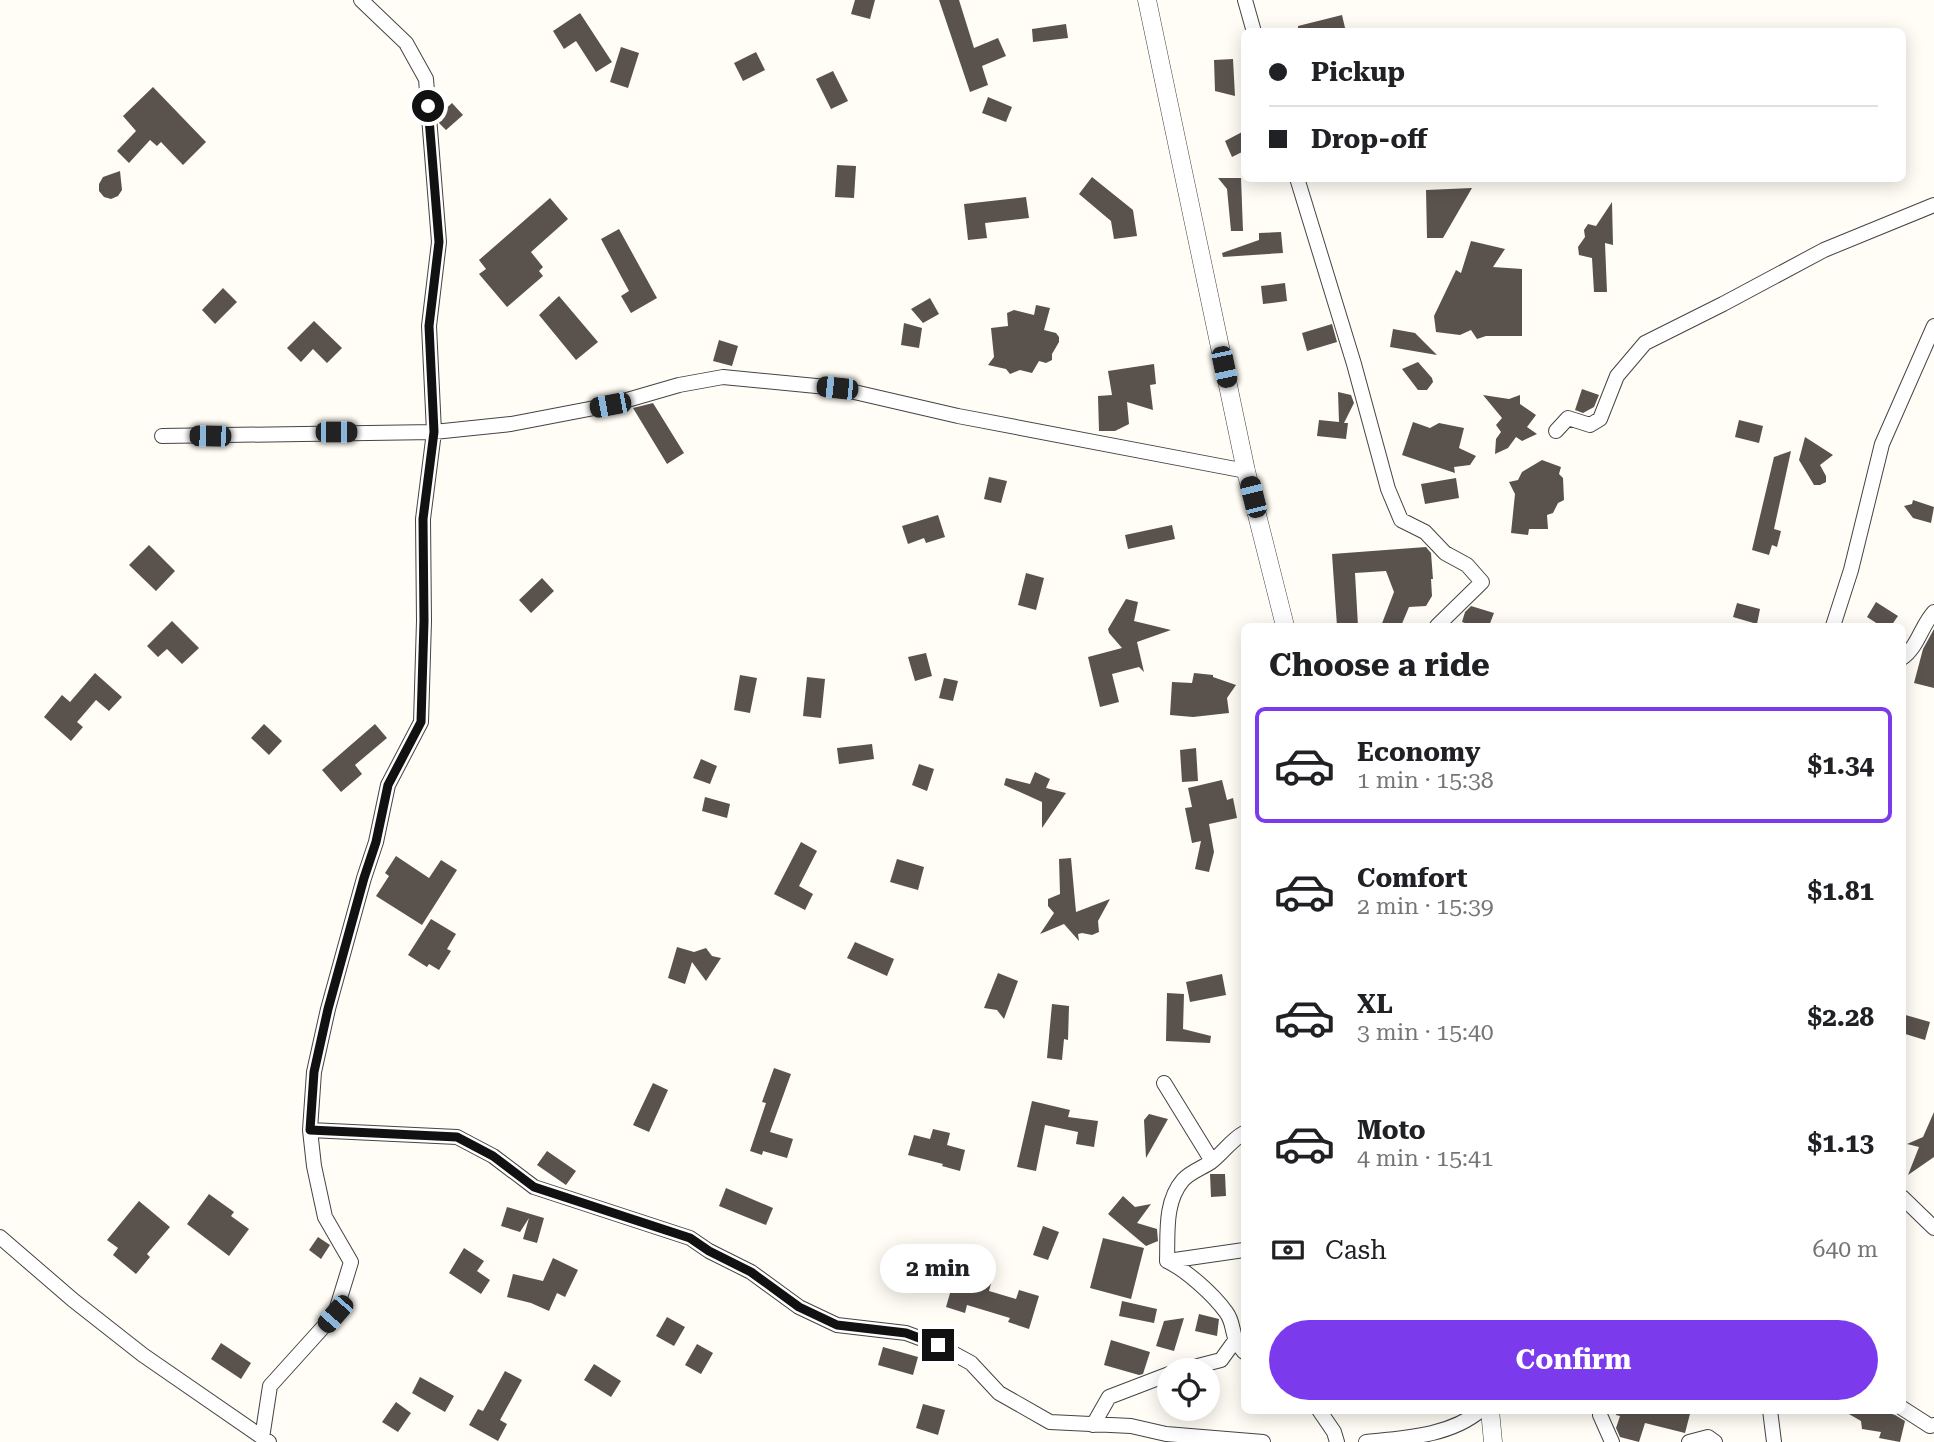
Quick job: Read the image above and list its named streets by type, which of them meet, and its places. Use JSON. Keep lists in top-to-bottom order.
{
  "page": {
    "banner": ["Pickup", "Drop-off"],
    "heading": "Choose a ride",
    "list": [
      {
        "name": "Economy",
        "note": "1 min · 15:38",
        "value": "$1.34"
      },
      {
        "name": "Comfort",
        "note": "2 min · 15:39",
        "value": "$1.81"
      },
      {
        "name": "XL",
        "note": "3 min · 15:40",
        "value": "$2.28"
      },
      {
        "name": "Moto",
        "note": "4 min · 15:41",
        "value": "$1.13"
      }
    ],
    "pay": ["Cash", "640 m"],
    "bubble": "2 min",
    "buttons": "Confirm"
  }
}
